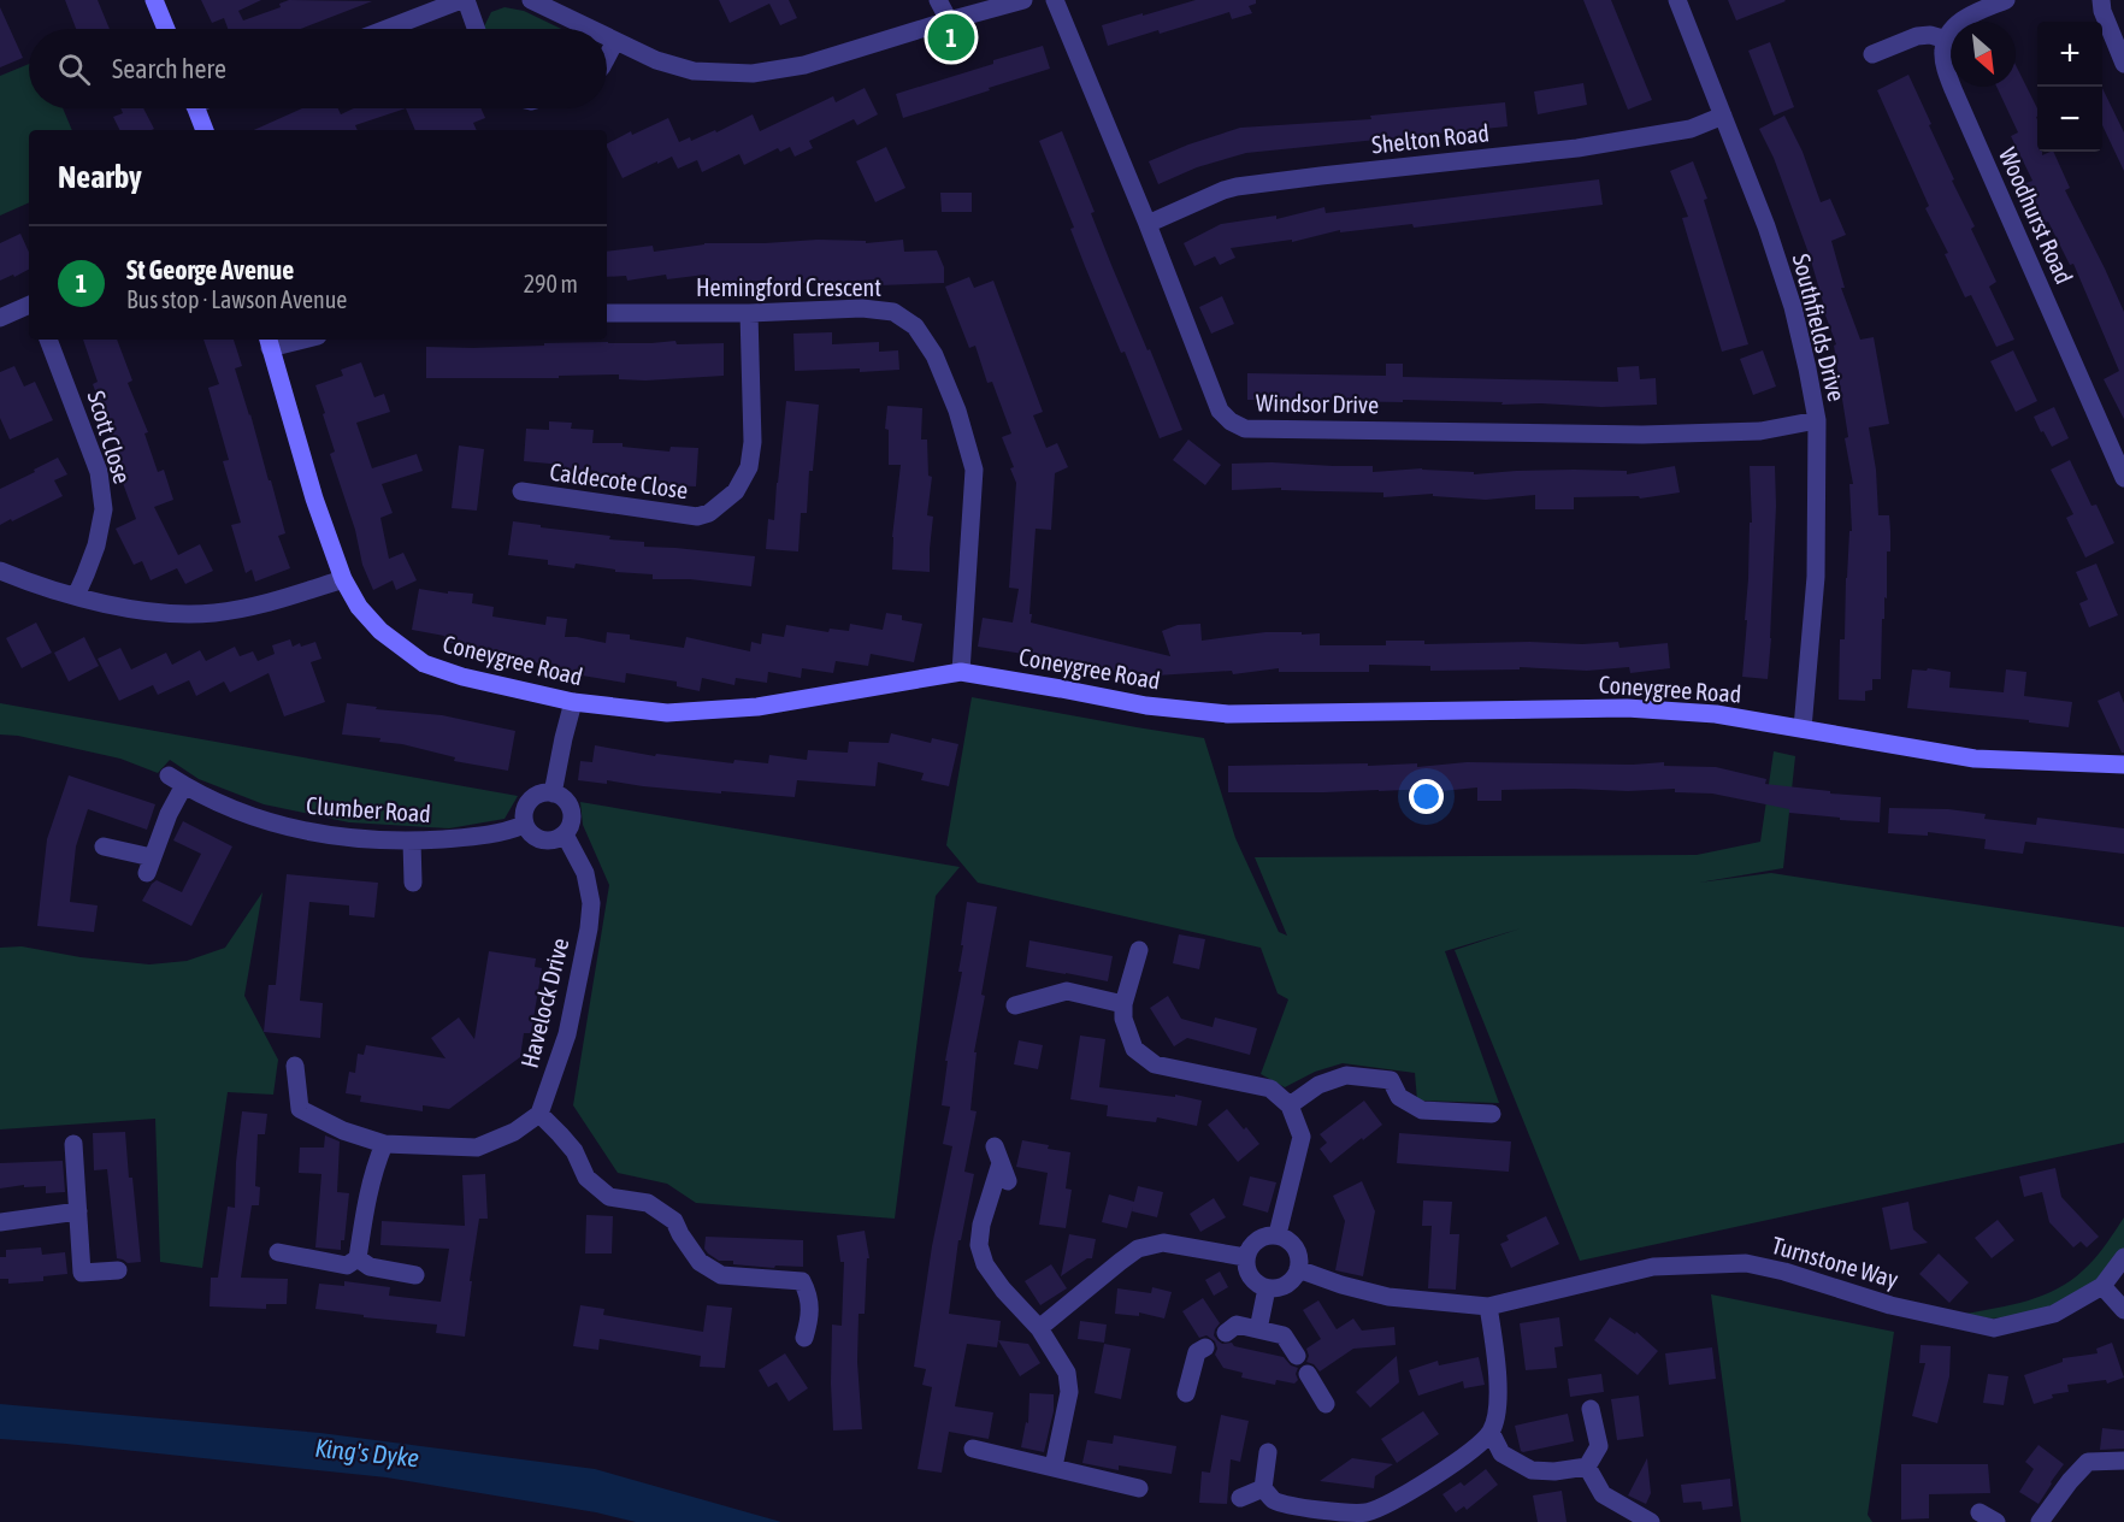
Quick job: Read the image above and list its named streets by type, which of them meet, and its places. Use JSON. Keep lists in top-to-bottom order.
{
  "streets": {
    "street": [
      "Shelton Road",
      "Woodhurst Road",
      "Hemingford Crescent",
      "Southfields Drive",
      "Windsor Drive",
      "Scott Close",
      "Caldecote Close",
      "Coneygree Road",
      "Clumber Road",
      "Havelock Drive",
      "Turnstone Way"
    ]
  },
  "crossings": [
    ["Shelton Road", "Southfields Drive"],
    ["Shelton Road", "Windsor Drive"],
    ["Hemingford Crescent", "Caldecote Close"],
    ["Hemingford Crescent", "Coneygree Road"],
    ["Southfields Drive", "Windsor Drive"],
    ["Southfields Drive", "Coneygree Road"],
    ["Clumber Road", "Havelock Drive"]
  ],
  "water": ["King's Dyke"],
  "north": "bottom right",
  "page": {
    "pins": "1",
    "map_buttons": ["+", "−"],
    "search": "Search here",
    "heading": "Nearby",
    "list": [
      {
        "mark": "1",
        "name": "St George Avenue",
        "note": "Bus stop · Lawson Avenue",
        "value": "290 m"
      }
    ]
  }
}
